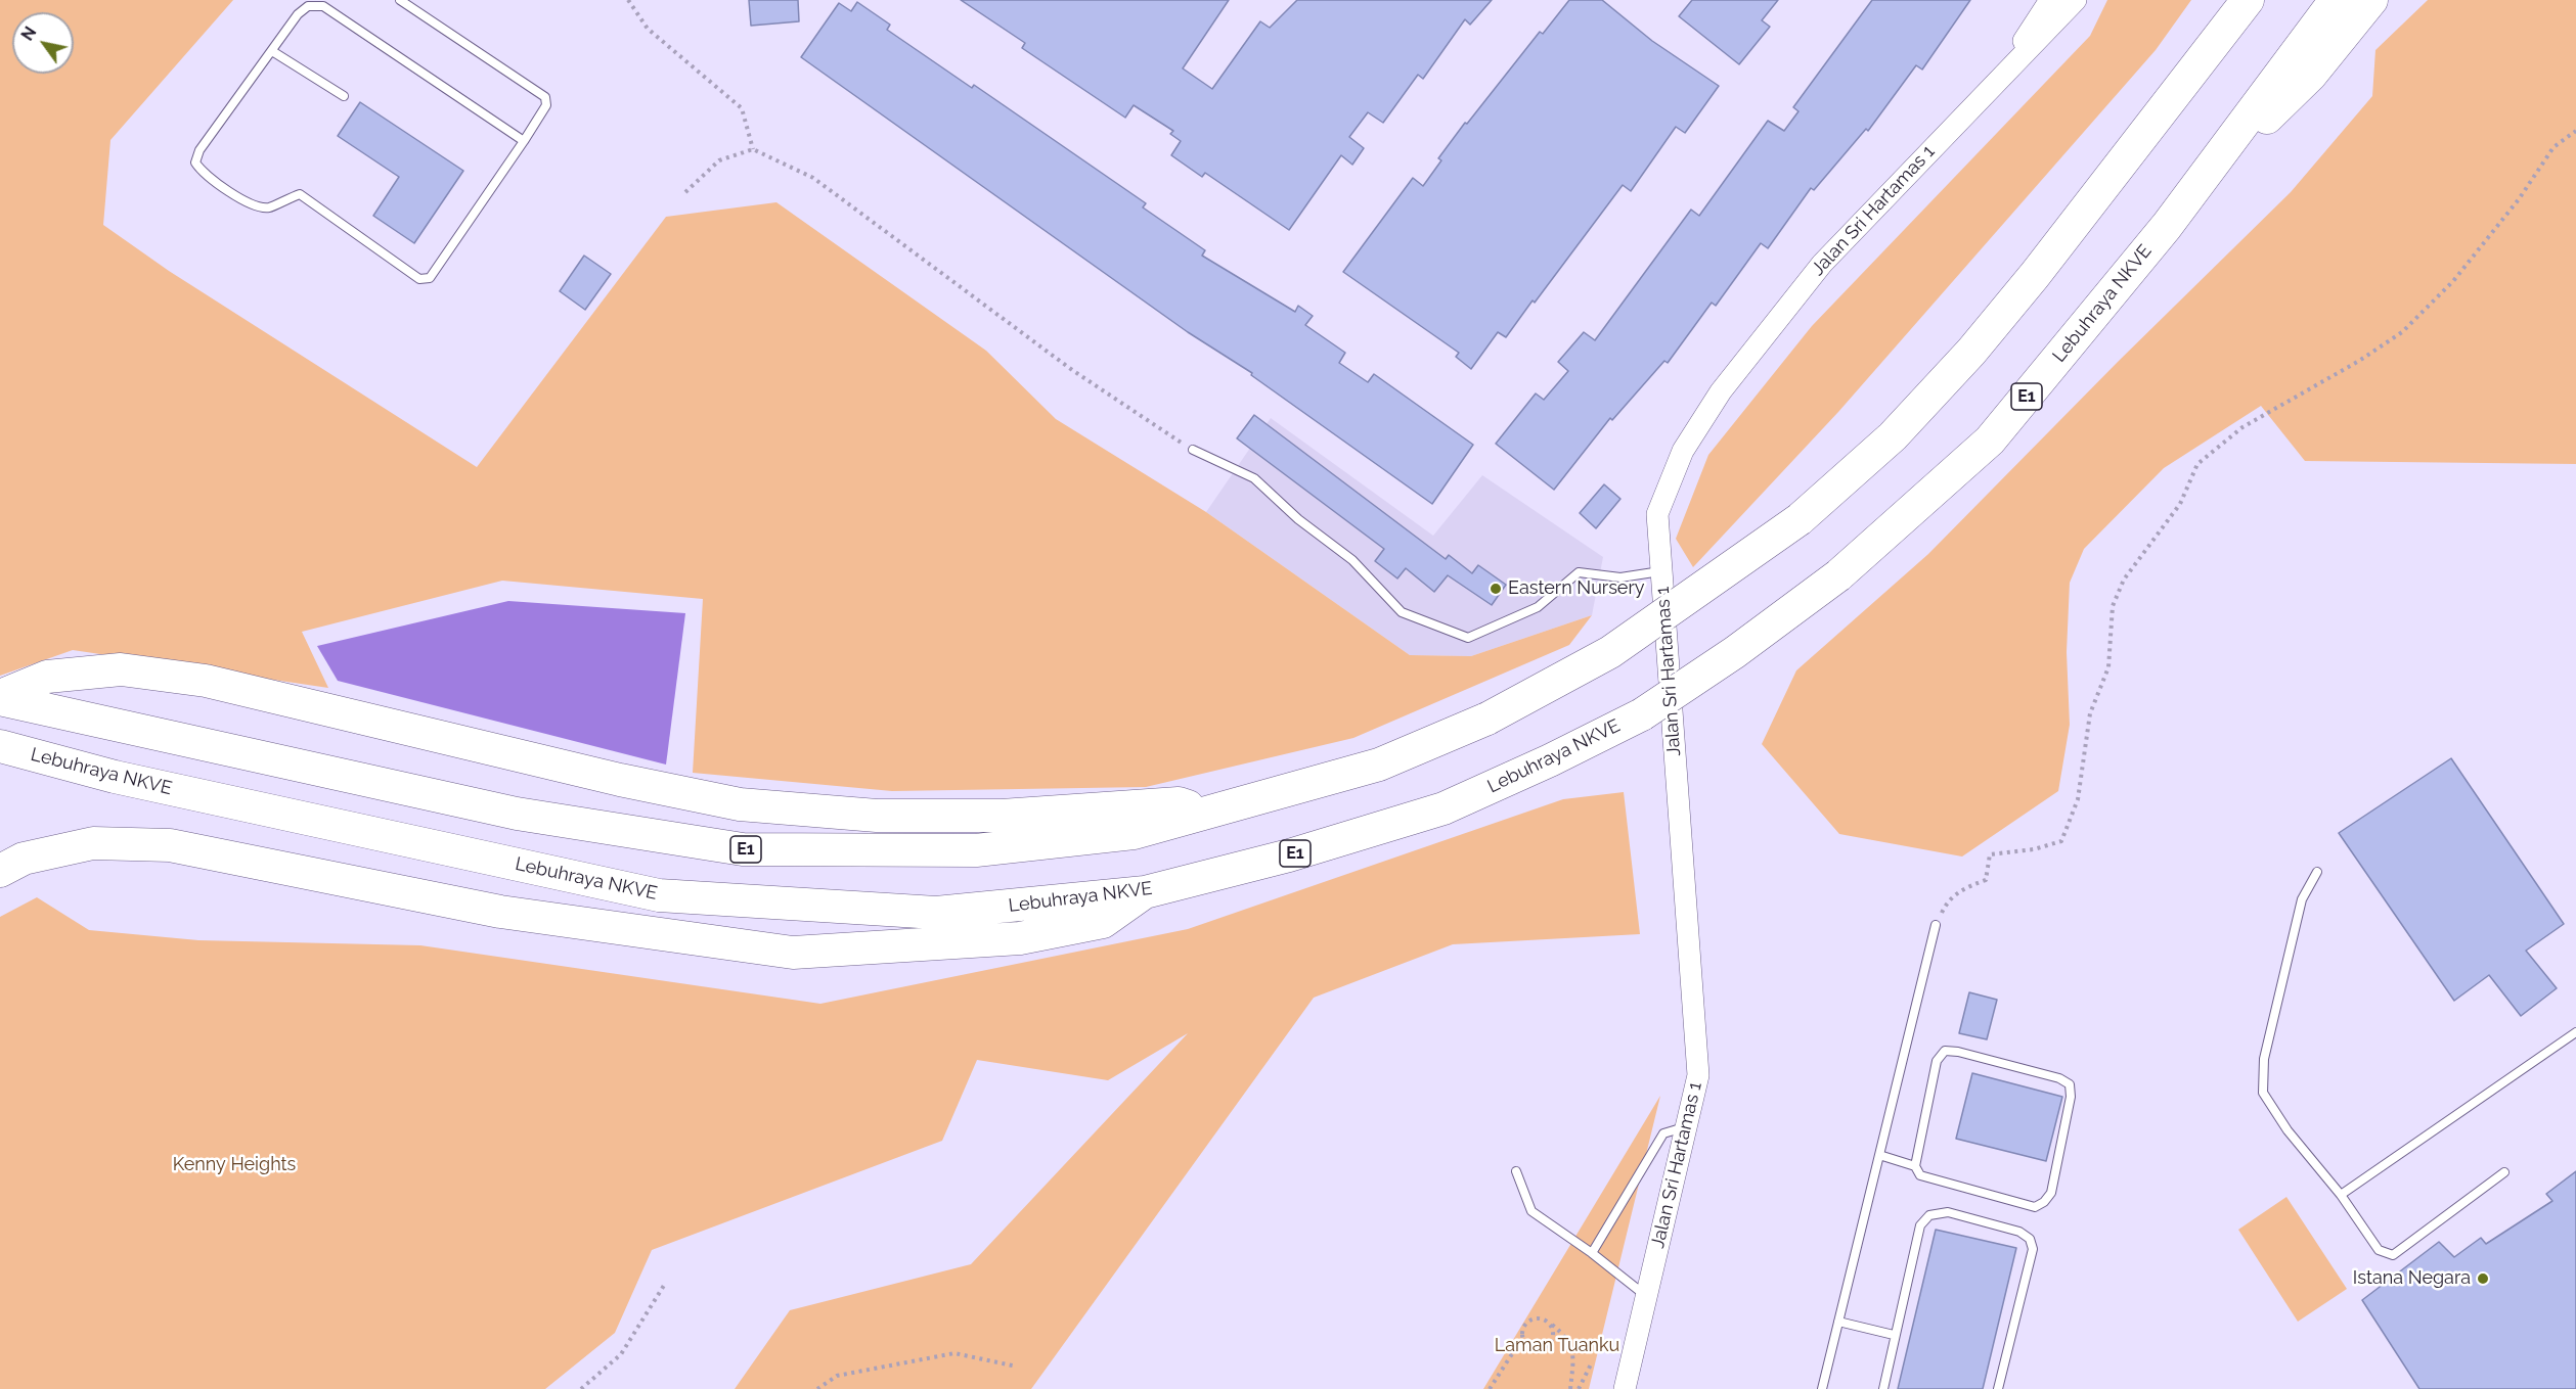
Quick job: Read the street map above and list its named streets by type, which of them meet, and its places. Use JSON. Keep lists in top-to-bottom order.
{
  "streets": {
    "highway": ["Lebuhraya NKVE", "E1"],
    "street": ["Jalan Sri Hartamas 1"]
  },
  "parks": ["Kenny Heights", "Laman Tuanku"],
  "places": ["Eastern Nursery", "Istana Negara"],
  "north": "top left"
}
